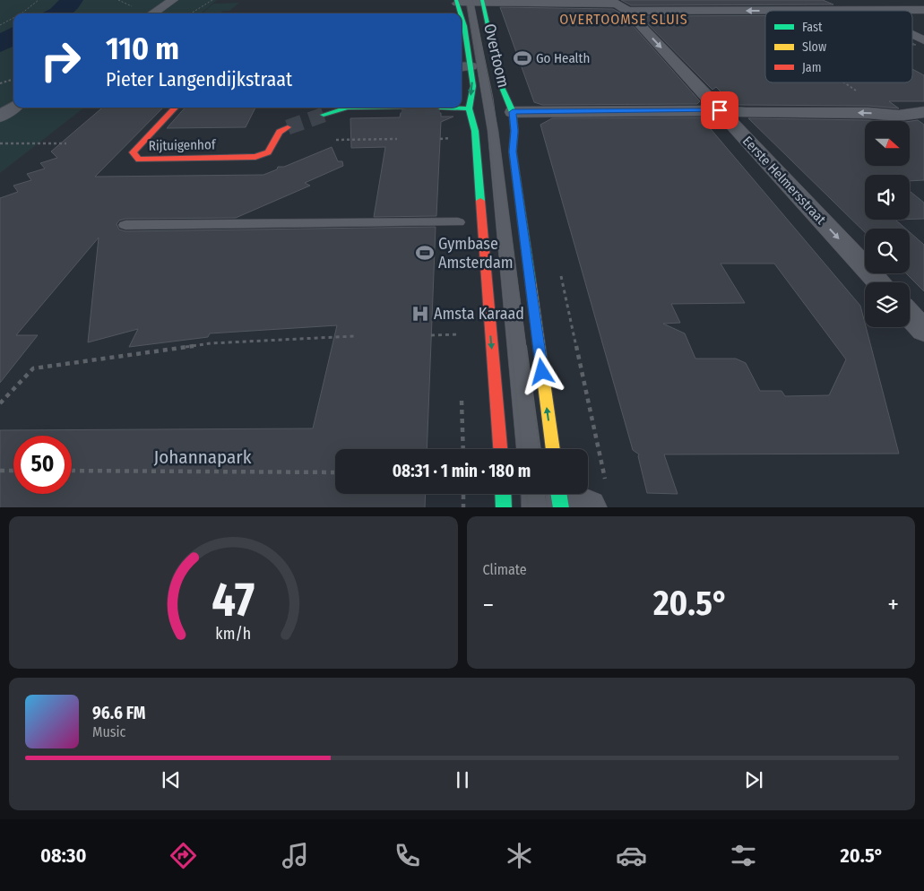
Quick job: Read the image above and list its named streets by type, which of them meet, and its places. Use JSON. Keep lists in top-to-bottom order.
{
  "streets": {
    "main road": ["Overtoom", "Rijtuigenhof"],
    "street": ["Eerste Helmersstraat"],
    "path": ["Johannapark"]
  },
  "one_way": ["Eerste Helmersstraat"],
  "districts": ["OVERTOOMSE SLUIS"],
  "places": {
    "sports": ["Go Health", "Gymbase Amsterdam"],
    "hospital": ["Amsta Karaad"]
  },
  "legend": ["Fast", "Slow", "Jam"],
  "north": "right",
  "page": {
    "turn": ["110 m", "Pieter Langendijkstraat"],
    "limit": "50",
    "trip": "08:31 · 1 min · 180 m",
    "tile": "Climate",
    "heat": ["−", "20.5°", "+"],
    "song": ["96.6 FM", "Music"],
    "tabs": ["08:30", "20.5°"],
    "gauge": ["47", "km/h"]
  }
}
